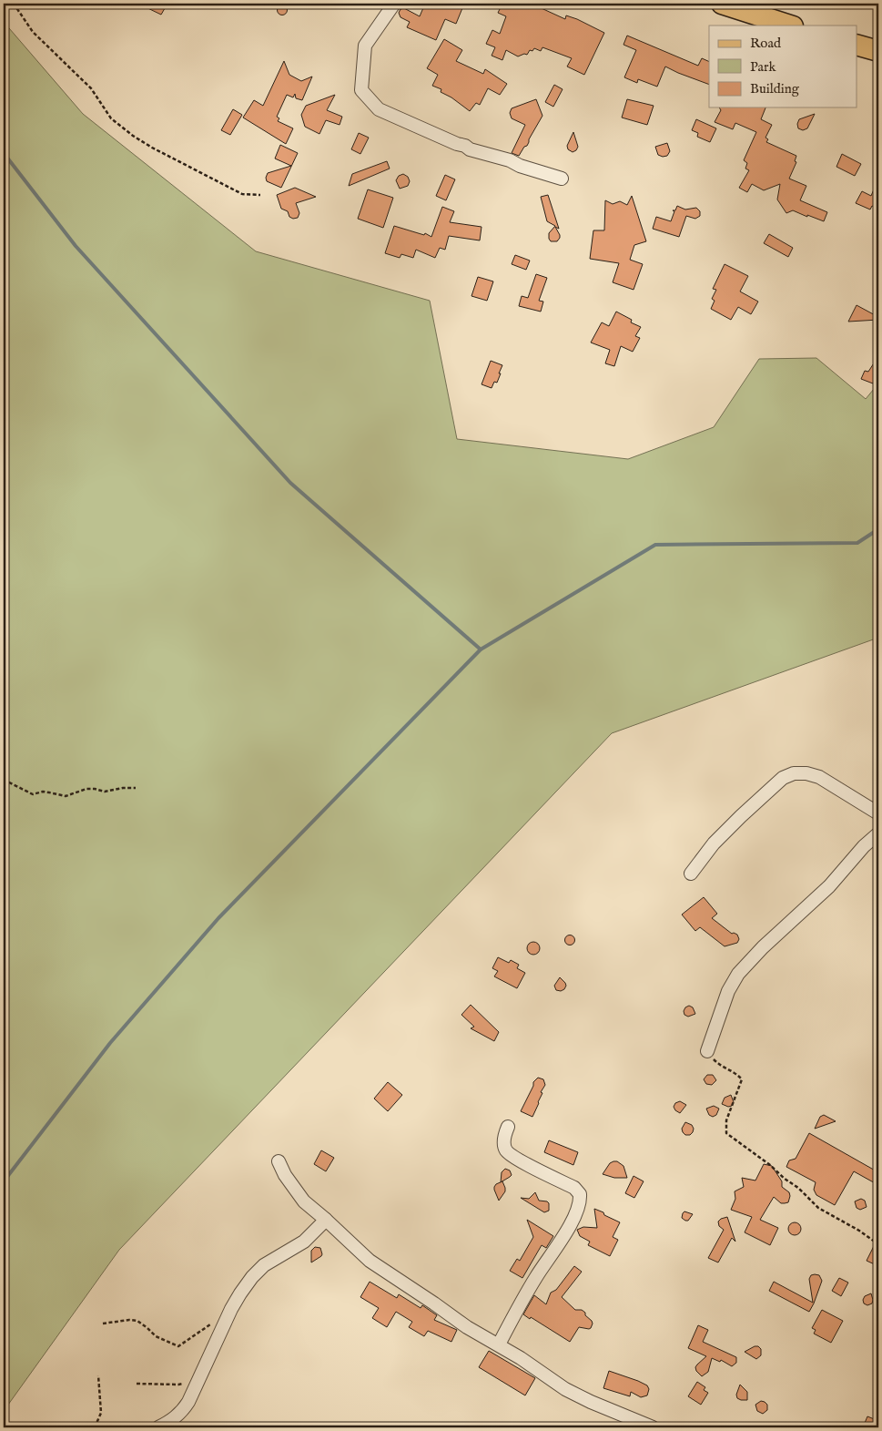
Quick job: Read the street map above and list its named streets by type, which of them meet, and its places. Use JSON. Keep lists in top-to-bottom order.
{
  "legend": ["Road", "Park", "Building"]
}
